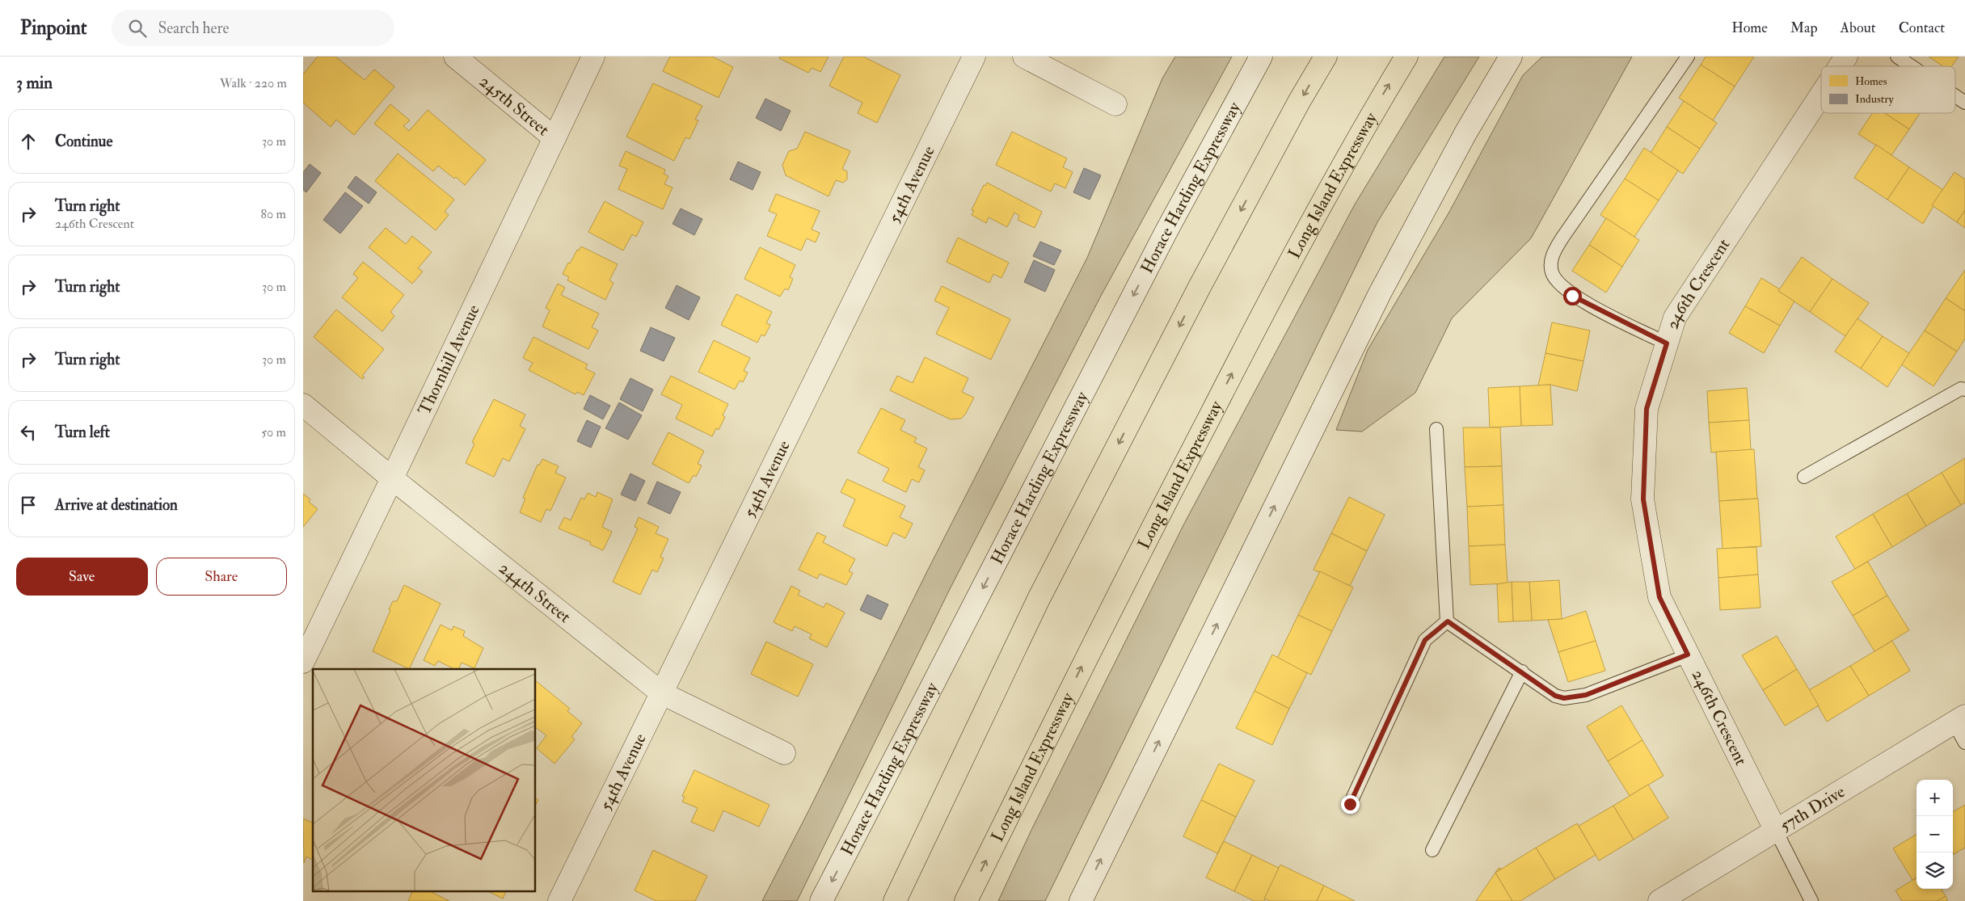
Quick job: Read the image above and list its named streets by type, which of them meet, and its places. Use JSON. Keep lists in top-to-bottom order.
{
  "streets": {
    "highway": ["Long Island Expressway"],
    "street": [
      "245th Street",
      "54th Avenue",
      "Horace Harding Expressway",
      "246th Crescent",
      "Thornhill Avenue",
      "244th Street",
      "57th Drive"
    ]
  },
  "crossings": [
    ["245th Street", "Thornhill Avenue"],
    ["54th Avenue", "244th Street"],
    ["246th Crescent", "57th Drive"],
    ["Thornhill Avenue", "244th Street"]
  ],
  "one_way": ["Horace Harding Expressway"],
  "legend": ["Homes", "Industry"],
  "page": {
    "header": "Pinpoint",
    "search": "Search here",
    "nav": [
      "Home",
      "Map",
      "About",
      "Contact"
    ],
    "heading": ["3 min", "Walk · 220 m"],
    "list": [
      ["Continue", "30 m"],
      ["Turn right", "246th Crescent", "80 m"],
      ["Turn right", "30 m"],
      ["Turn right", "30 m"],
      ["Turn left", "50 m"],
      "Arrive at destination"
    ],
    "buttons": ["Save", "Share"],
    "map_buttons": ["+", "−"]
  }
}
